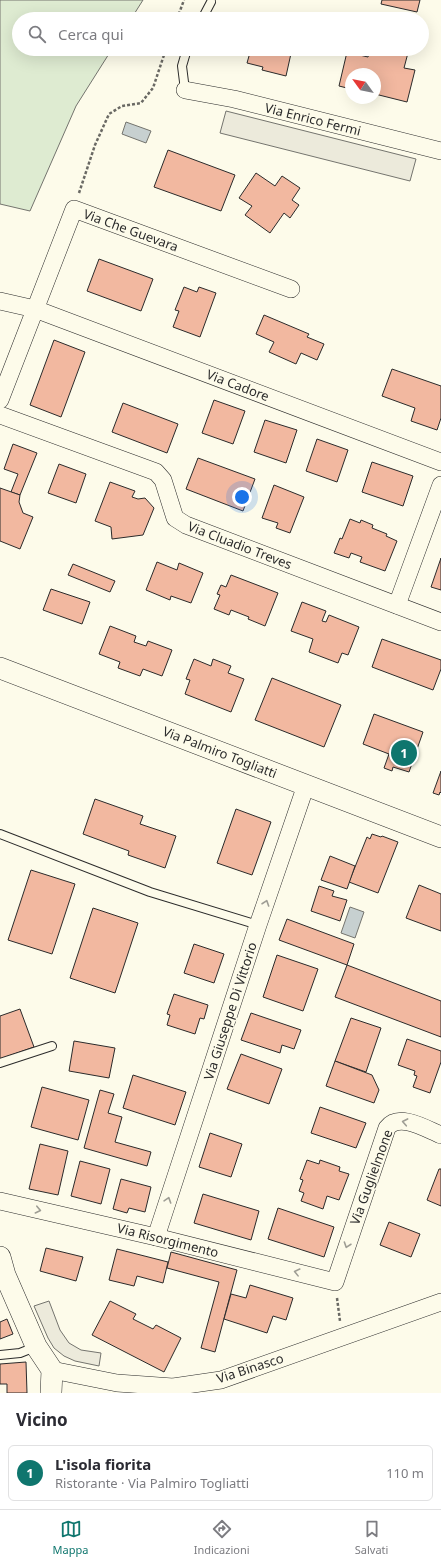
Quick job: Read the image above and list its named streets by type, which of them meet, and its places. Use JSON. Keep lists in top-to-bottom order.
{
  "streets": {
    "street": [
      "Via Enrico Fermi",
      "Via Che Guevara",
      "Via Cadore",
      "Via Cluadio Treves",
      "Via Palmiro Togliatti",
      "Via Giuseppe Di Vittorio",
      "Via Guglielmone",
      "Via Risorgimento",
      "Via Binasco"
    ]
  },
  "crossings": [
    ["Via Che Guevara", "Via Cadore"],
    ["Via Palmiro Togliatti", "Via Giuseppe Di Vittorio"],
    ["Via Giuseppe Di Vittorio", "Via Risorgimento"],
    ["Via Guglielmone", "Via Risorgimento"]
  ],
  "one_way": ["Via Giuseppe Di Vittorio", "Via Guglielmone"],
  "north": "top left",
  "page": {
    "search": "Cerca qui",
    "pins": "1",
    "heading": "Vicino",
    "list": [
      {
        "mark": "1",
        "name": "L'isola fiorita",
        "note": "Ristorante · Via Palmiro Togliatti",
        "value": "110 m"
      }
    ],
    "nav": ["Mappa", "Indicazioni", "Salvati"]
  }
}
